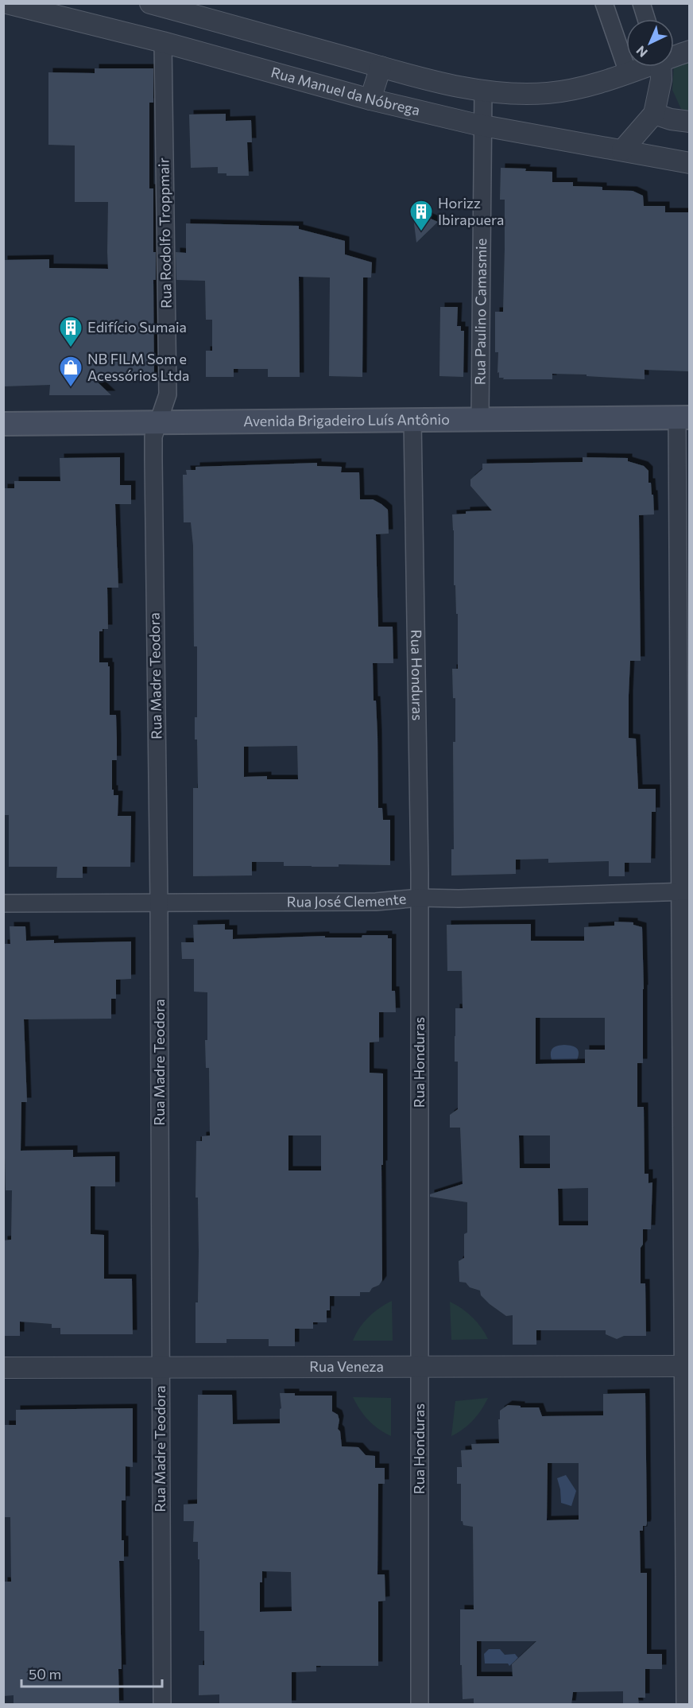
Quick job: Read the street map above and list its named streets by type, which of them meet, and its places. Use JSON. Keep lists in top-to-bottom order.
{
  "streets": {
    "main road": ["Avenida Brigadeiro Luís Antônio"],
    "street": [
      "Rua Manuel da Nóbrega",
      "Rua Rodolfo Troppmair",
      "Rua Paulino Camasmie",
      "Rua Madre Teodora",
      "Rua Honduras",
      "Rua José Clemente",
      "Rua Veneza"
    ]
  },
  "crossings": [
    ["Rua Manuel da Nóbrega", "Rua Rodolfo Troppmair"],
    ["Rua Manuel da Nóbrega", "Rua Paulino Camasmie"],
    ["Rua Rodolfo Troppmair", "Avenida Brigadeiro Luís Antônio"],
    ["Rua Rodolfo Troppmair", "Rua Madre Teodora"],
    ["Rua Paulino Camasmie", "Avenida Brigadeiro Luís Antônio"],
    ["Avenida Brigadeiro Luís Antônio", "Rua Madre Teodora"],
    ["Avenida Brigadeiro Luís Antônio", "Rua Honduras"],
    ["Rua Madre Teodora", "Rua José Clemente"],
    ["Rua Madre Teodora", "Rua Veneza"],
    ["Rua Honduras", "Rua José Clemente"],
    ["Rua Honduras", "Rua Veneza"]
  ],
  "places": {
    "building": ["Horizz Ibirapuera", "Edifício Sumaia"],
    "shop": ["NB FILM Som e Acessórios Ltda"]
  },
  "scale_bar": "50 m",
  "north": "bottom left"
}
